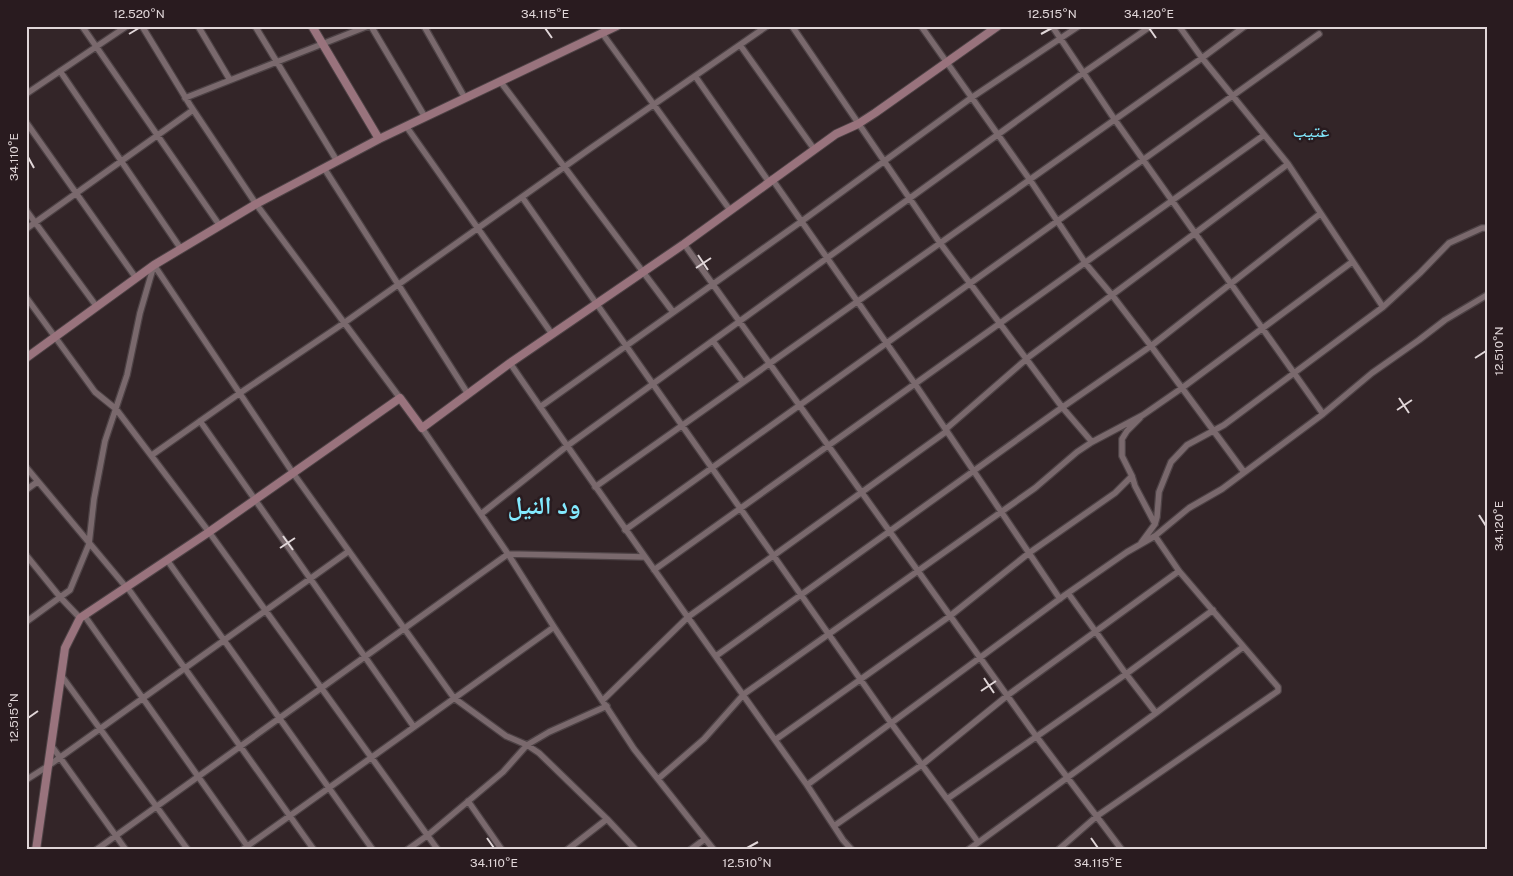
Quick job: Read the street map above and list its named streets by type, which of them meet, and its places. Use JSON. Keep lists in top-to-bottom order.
{
  "districts": ["عتيب", "ود النيل"],
  "coordinates": [
    "12.520°N",
    "34.115°E",
    "12.515°N",
    "34.120°E",
    "34.110°E",
    "12.510°N"
  ]
}
